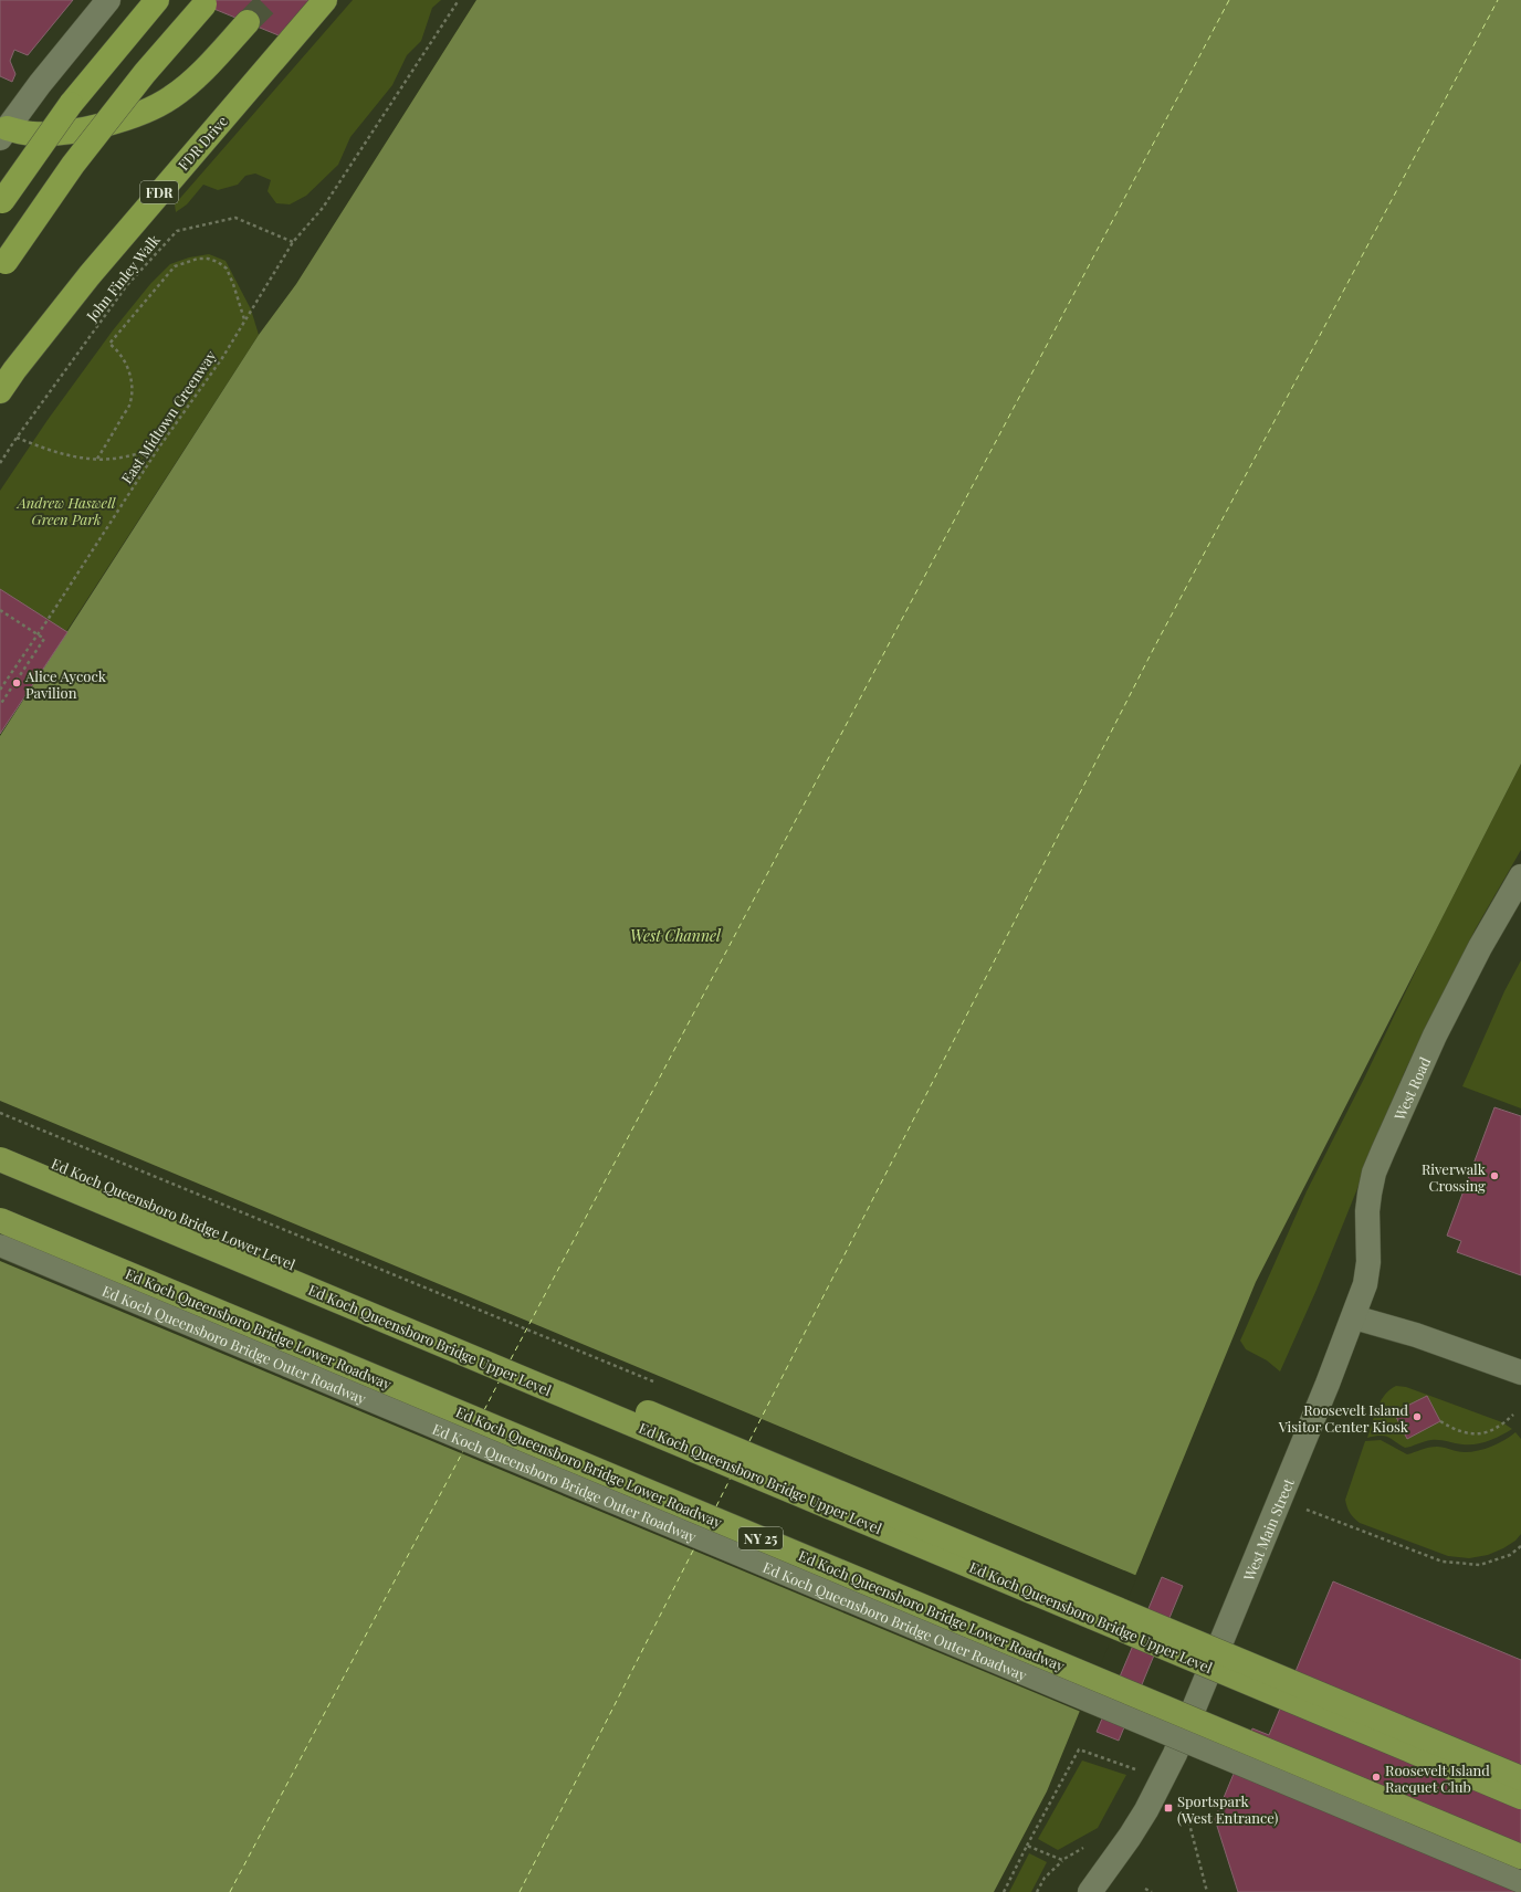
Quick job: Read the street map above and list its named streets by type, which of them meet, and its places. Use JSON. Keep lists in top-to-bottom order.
{
  "streets": {
    "highway": [
      "FDR Drive",
      "FDR",
      "Ed Koch Queensboro Bridge Lower Level",
      "Ed Koch Queensboro Bridge Lower Roadway",
      "Ed Koch Queensboro Bridge Upper Level",
      "NY 25"
    ],
    "street": ["West Road", "Ed Koch Queensboro Bridge Outer Roadway", "West Main Street"],
    "path": ["John Finley Walk", "East Midtown Greenway"]
  },
  "crossings": [
    ["John Finley Walk", "East Midtown Greenway"],
    ["West Road", "West Main Street"]
  ],
  "water": ["West Channel"],
  "parks": ["Andrew Haswell Green Park"],
  "places": {
    "other": [
      "Alice Aycock Pavilion",
      "Riverwalk Crossing",
      "Roosevelt Island Visitor Center Kiosk",
      "Roosevelt Island Racquet Club"
    ],
    "transit": ["Sportspark (West Entrance)"]
  }
}
